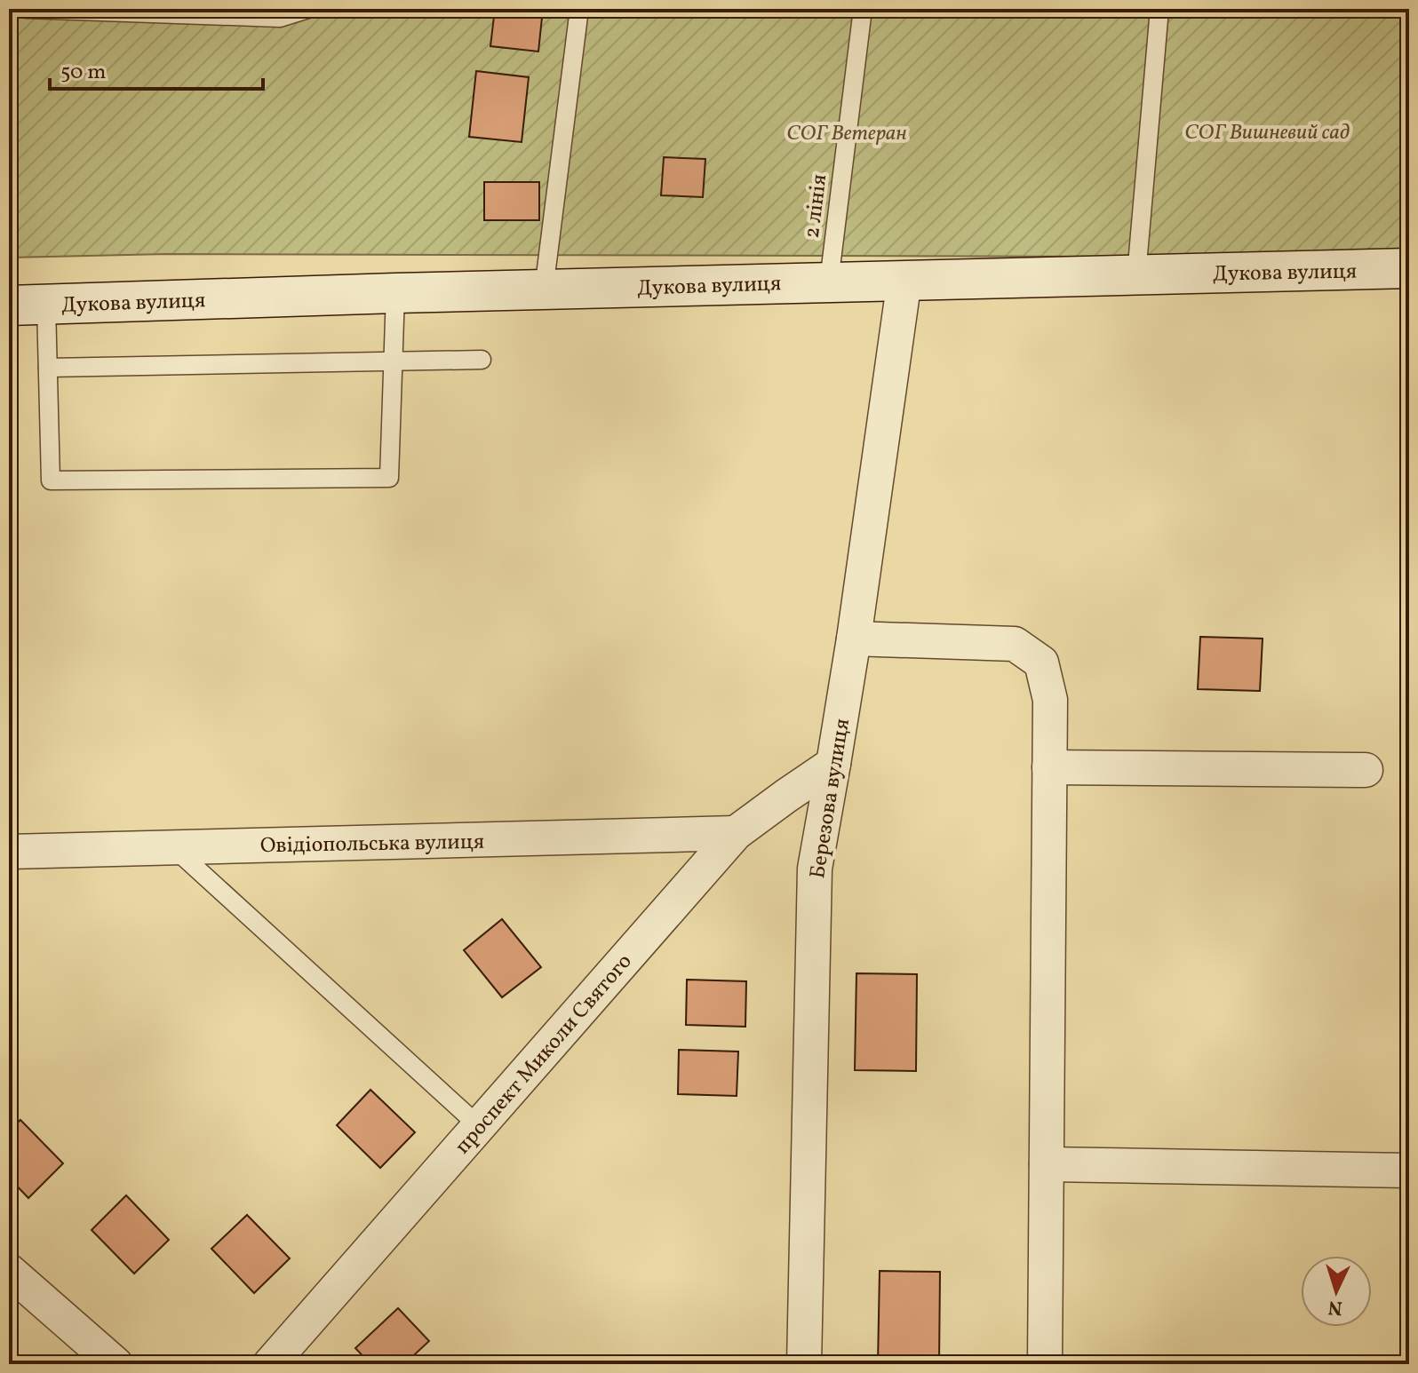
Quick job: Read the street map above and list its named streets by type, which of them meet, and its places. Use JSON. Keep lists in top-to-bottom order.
{
  "streets": {
    "street": [
      "Дукова вулиця",
      "Березова вулиця",
      "Овідіопольська вулиця",
      "проспект Миколи Святого"
    ],
    "lane": ["2 лінія"]
  },
  "crossings": [
    ["2 лінія", "Дукова вулиця"],
    ["Дукова вулиця", "Березова вулиця"],
    ["Березова вулиця", "проспект Миколи Святого"],
    ["Овідіопольська вулиця", "проспект Миколи Святого"]
  ],
  "parks": ["СОГ Вишневий сад", "СОГ Ветеран"],
  "scale_bar": "50 m",
  "north": "bottom"
}
